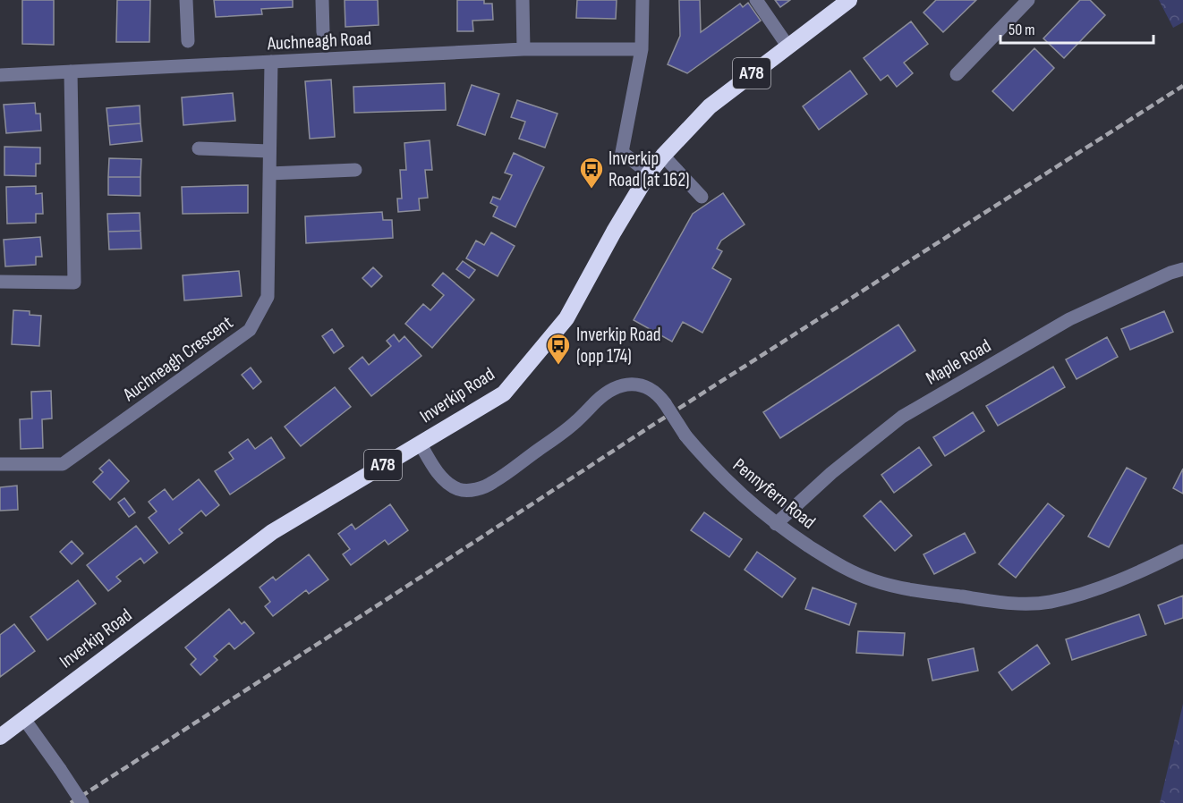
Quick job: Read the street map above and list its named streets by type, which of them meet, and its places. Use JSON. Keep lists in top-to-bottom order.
{
  "streets": {
    "highway": ["A78", "Inverkip Road"],
    "street": [
      "Auchneagh Road",
      "Auchneagh Crescent",
      "Maple Road",
      "Pennyfern Road"
    ]
  },
  "crossings": [
    ["Auchneagh Road", "Auchneagh Crescent"],
    ["Maple Road", "Pennyfern Road"],
    ["Inverkip Road", "Pennyfern Road"]
  ],
  "places": {
    "bus stop": ["Inverkip Road (at 162)", "Inverkip Road (opp 174)"]
  },
  "scale_bar": "50 m"
}
